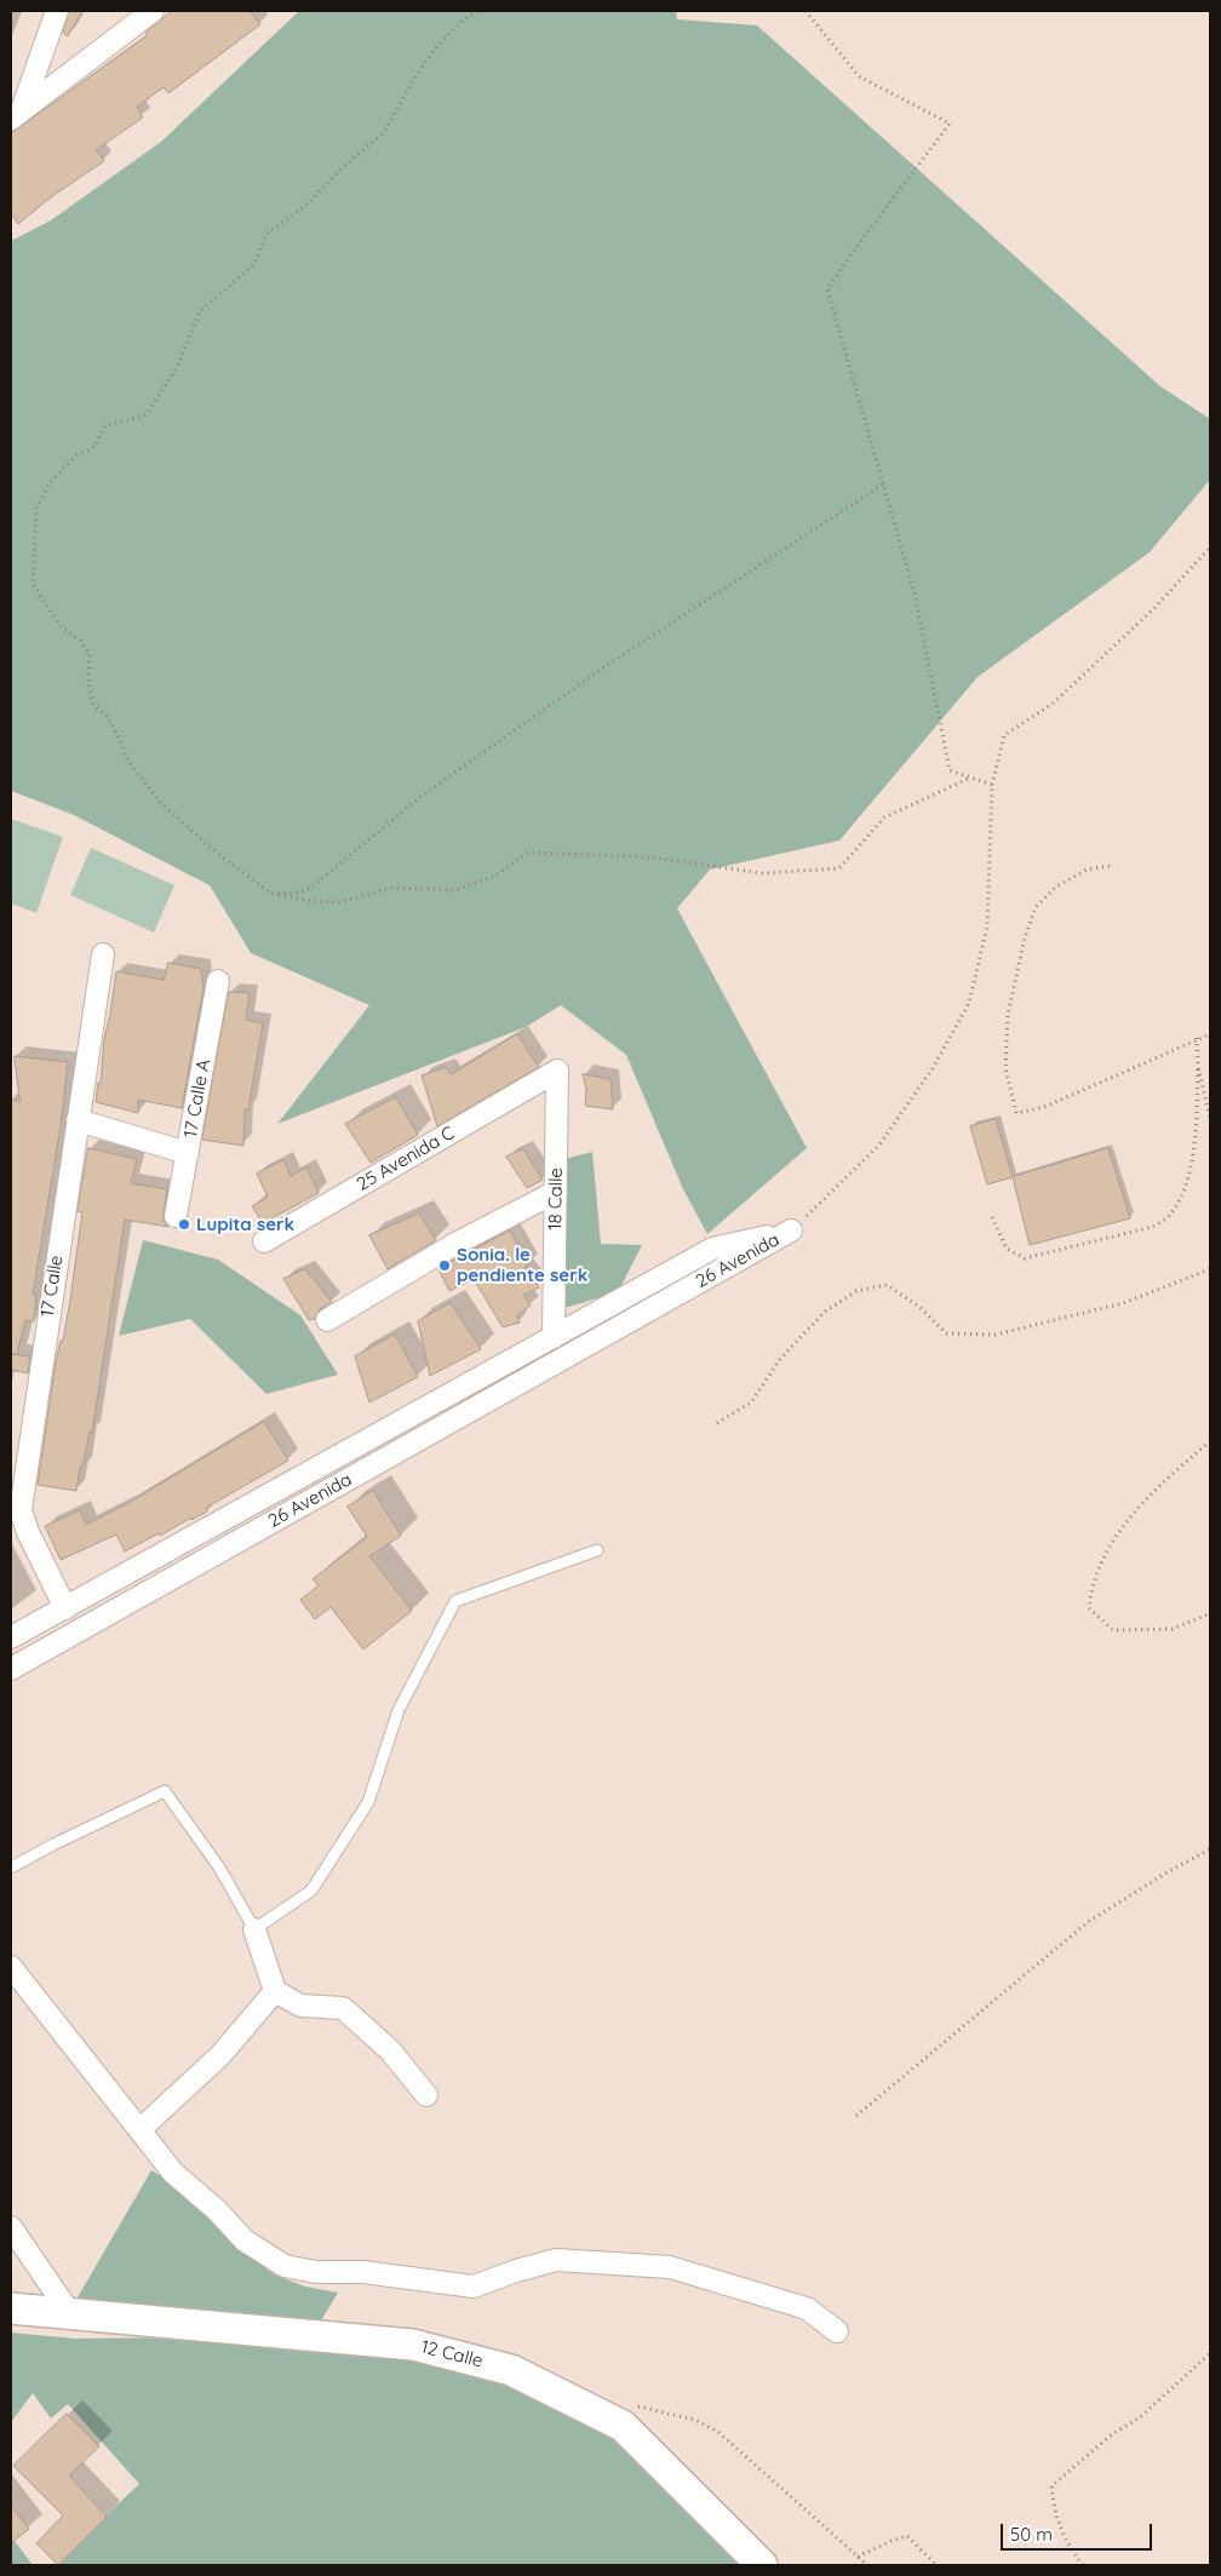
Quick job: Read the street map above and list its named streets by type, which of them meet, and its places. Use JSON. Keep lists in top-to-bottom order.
{
  "streets": {
    "street": [
      "17 Calle A",
      "25 Avenida C",
      "18 Calle",
      "26 Avenida",
      "17 Calle",
      "12 Calle"
    ]
  },
  "crossings": [
    ["25 Avenida C", "18 Calle"],
    ["18 Calle", "26 Avenida"],
    ["26 Avenida", "17 Calle"]
  ],
  "places": ["Lupita serk", "Sonia. le pendiente serk"],
  "scale_bar": "50 m"
}
